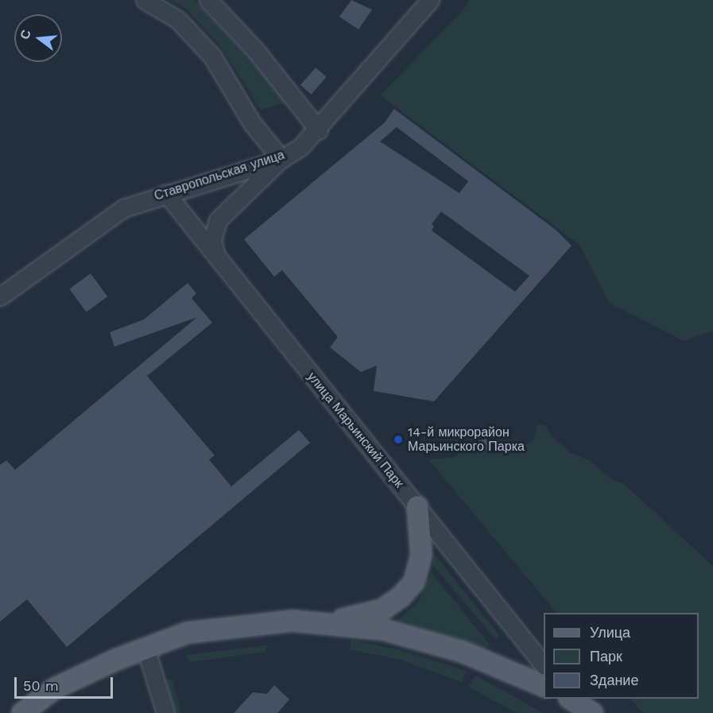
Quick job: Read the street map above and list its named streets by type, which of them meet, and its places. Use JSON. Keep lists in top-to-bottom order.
{
  "streets": {
    "street": ["Ставропольская улица", "улица Марьинский Парк"]
  },
  "crossings": [
    ["Ставропольская улица", "улица Марьинский Парк"]
  ],
  "places": ["14-й микрорайон Марьинского Парка"],
  "legend": ["Улица", "Парк", "Здание"],
  "scale_bar": "50 m",
  "north": "left"
}
